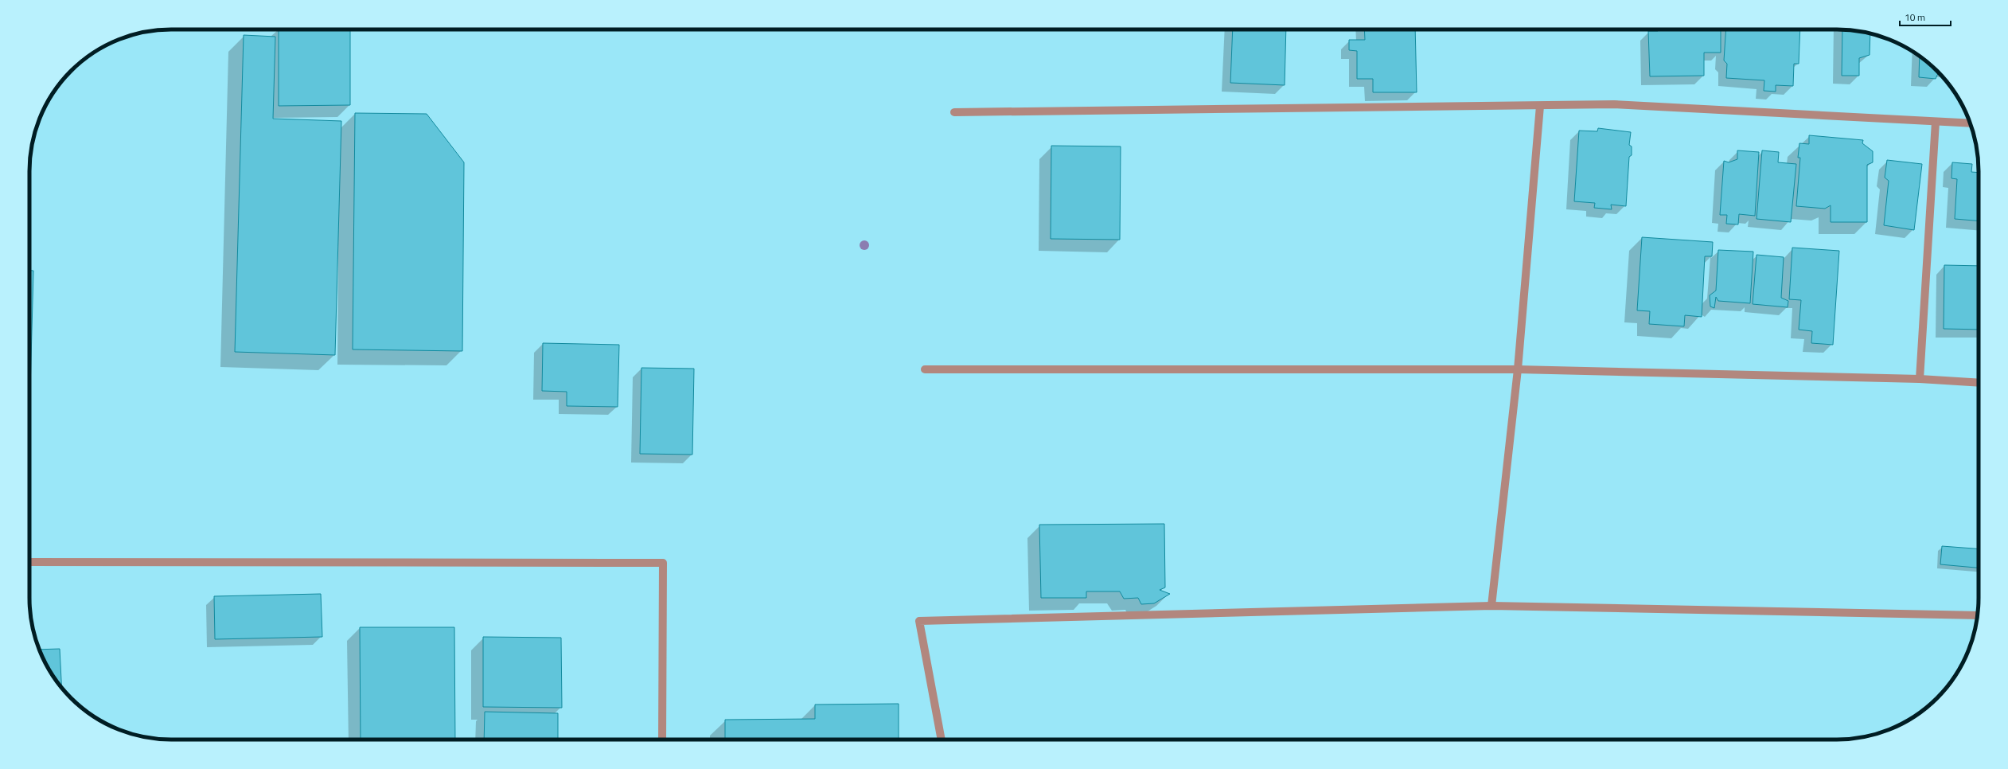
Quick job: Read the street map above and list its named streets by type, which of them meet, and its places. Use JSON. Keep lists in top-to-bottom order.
{
  "scale_bar": "10 m"
}
